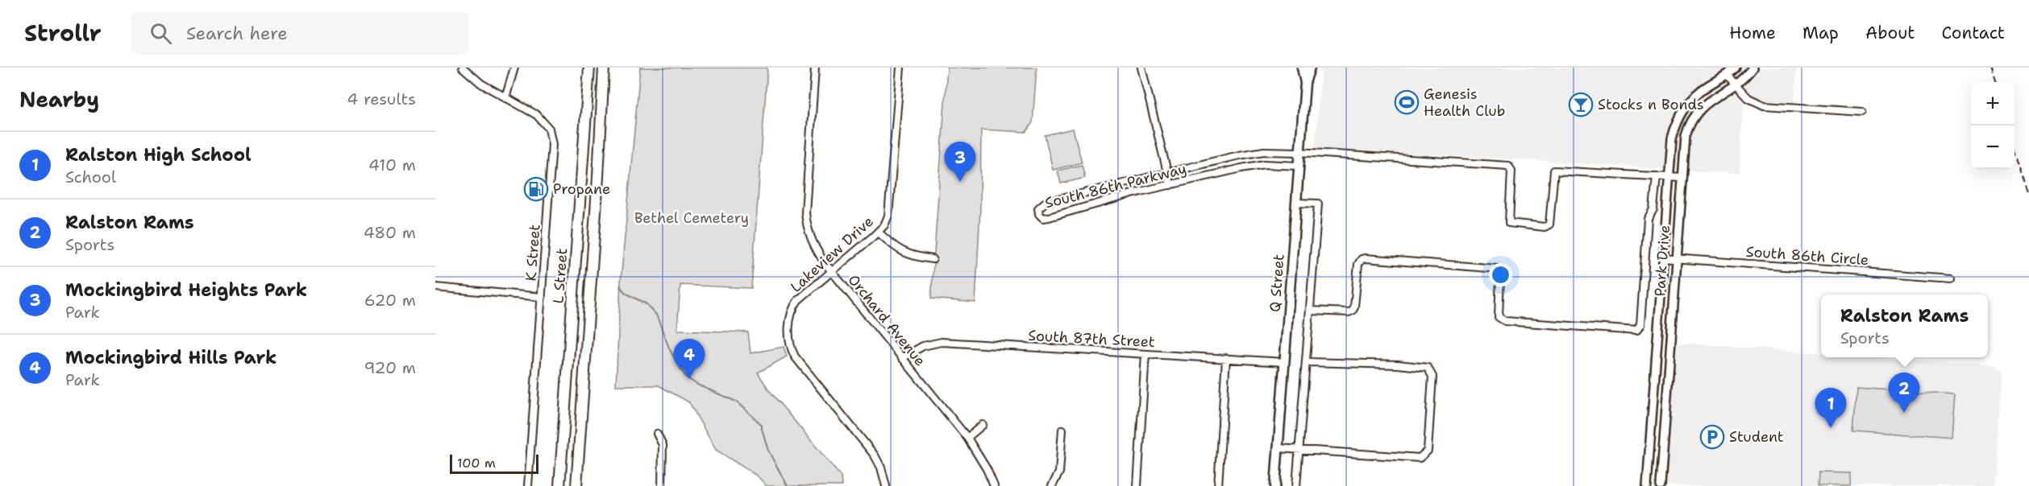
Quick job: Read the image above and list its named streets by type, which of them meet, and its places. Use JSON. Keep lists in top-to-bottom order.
{
  "streets": {
    "main road": ["L Street", "Q Street"],
    "street": [
      "South 86th Parkway",
      "K Street",
      "Lakeview Drive",
      "South 86th Circle",
      "Park Drive",
      "Orchard Avenue",
      "South 87th Street"
    ]
  },
  "crossings": [
    ["South 86th Parkway", "Q Street"],
    ["Lakeview Drive", "Orchard Avenue"],
    ["South 86th Circle", "Park Drive"],
    ["Q Street", "South 87th Street"],
    ["Orchard Avenue", "South 87th Street"]
  ],
  "parks": ["Bethel Cemetery"],
  "places": {
    "sports": ["Genesis Health Club"],
    "bar": ["Stocks n Bonds"],
    "fuel station": ["Propane"],
    "parking": ["Student"]
  },
  "scale_bar": "100 m",
  "page": {
    "header": "Strollr",
    "search": "Search here",
    "nav": [
      "Home",
      "Map",
      "About",
      "Contact"
    ],
    "heading": ["Nearby", "4 results"],
    "map_buttons": ["+", "−"],
    "list": [
      {
        "mark": "1",
        "name": "Ralston High School",
        "note": "School",
        "value": "410 m"
      },
      {
        "mark": "2",
        "name": "Ralston Rams",
        "note": "Sports",
        "value": "480 m"
      },
      {
        "mark": "3",
        "name": "Mockingbird Heights Park",
        "note": "Park",
        "value": "620 m"
      },
      {
        "mark": "4",
        "name": "Mockingbird Hills Park",
        "note": "Park",
        "value": "920 m"
      }
    ],
    "pins": [
      "3",
      "4",
      "2",
      "1"
    ],
    "popup": ["Ralston Rams", "Sports"],
    "scale": "100 m"
  }
}
